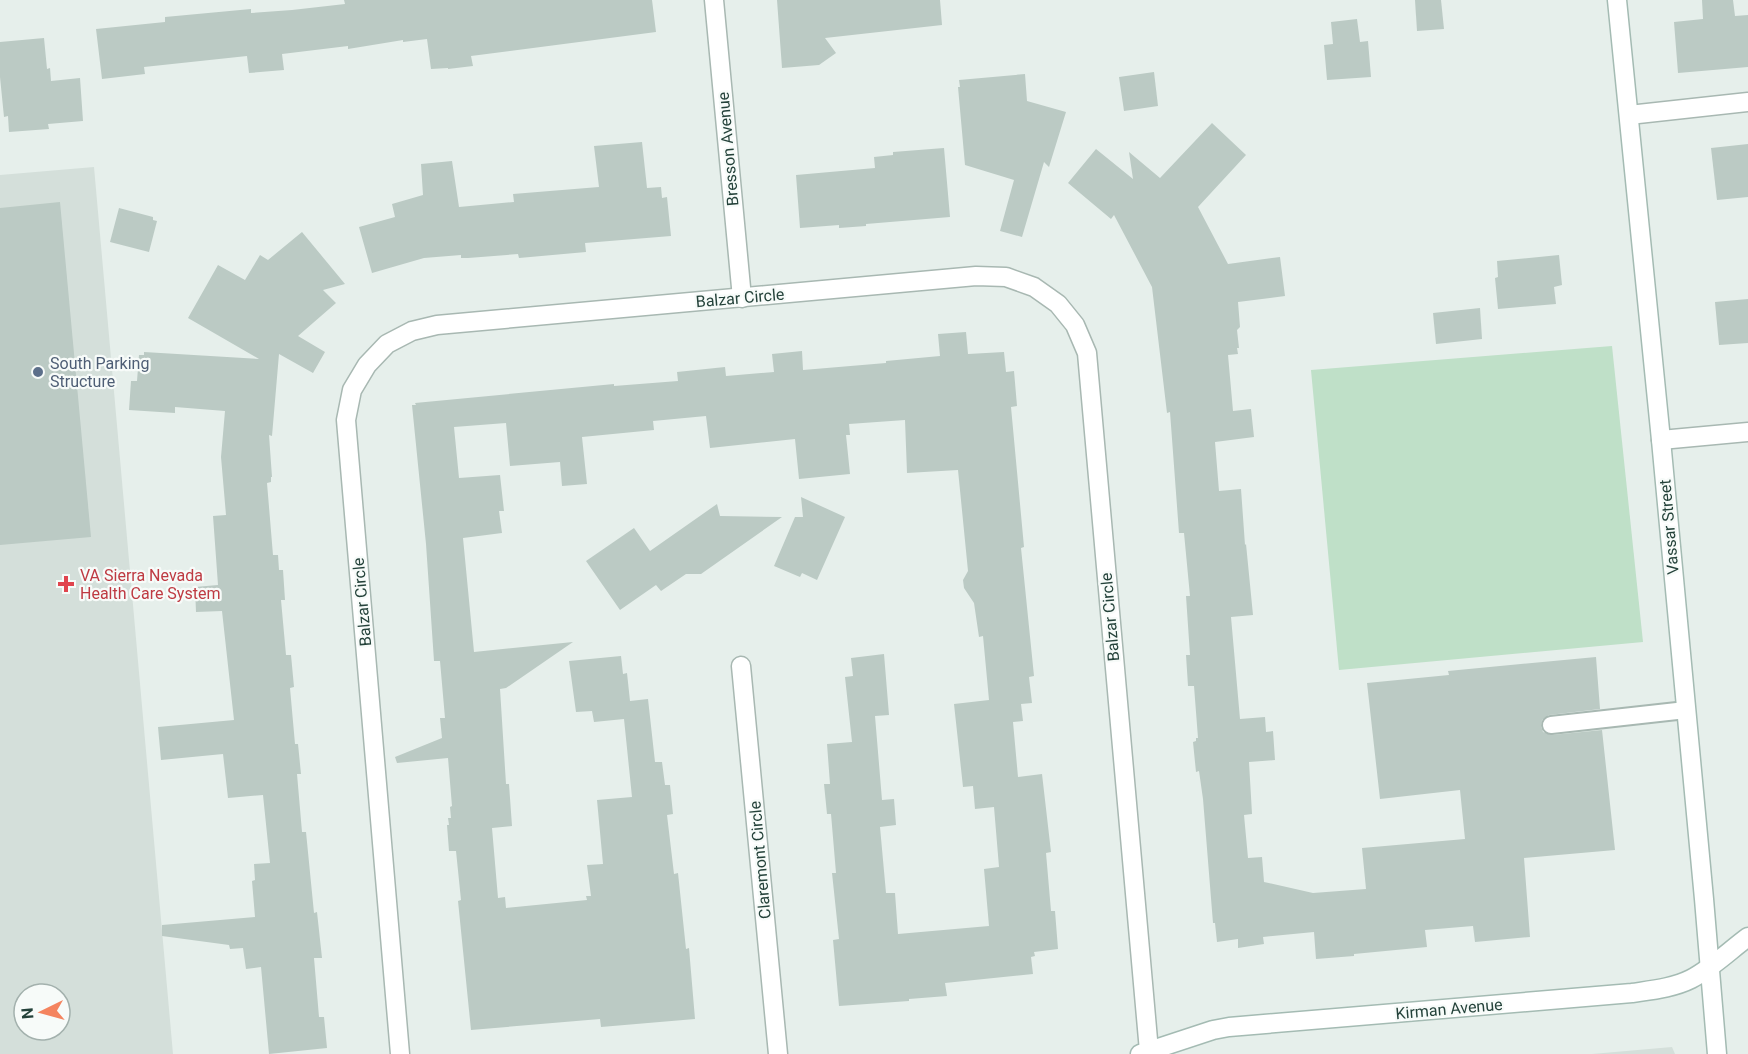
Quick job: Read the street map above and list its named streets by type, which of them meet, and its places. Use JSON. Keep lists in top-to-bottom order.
{
  "streets": {
    "street": [
      "Bresson Avenue",
      "Balzar Circle",
      "Vassar Street",
      "Claremont Circle",
      "Kirman Avenue"
    ]
  },
  "crossings": [
    ["Bresson Avenue", "Balzar Circle"],
    ["Balzar Circle", "Kirman Avenue"],
    ["Vassar Street", "Kirman Avenue"]
  ],
  "places": {
    "other": ["South Parking Structure"],
    "health": ["VA Sierra Nevada Health Care System"]
  },
  "north": "left"
}
